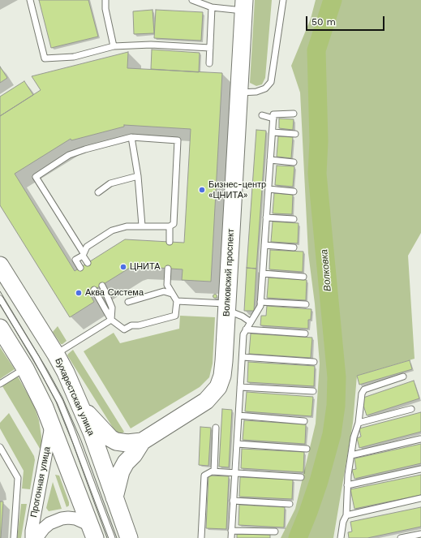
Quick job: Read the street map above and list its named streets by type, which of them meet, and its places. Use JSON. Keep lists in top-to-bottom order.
{
  "streets": {
    "street": ["Волковский проспект", "Бухарестская улица", "Прогонная улица"]
  },
  "crossings": [
    ["Волковский проспект", "Бухарестская улица"]
  ],
  "water": ["Волковка"],
  "places": ["Бизнес-центр «ЦНИТА»", "ЦНИТА", "Аква Система"],
  "scale_bar": "50 m"
}
